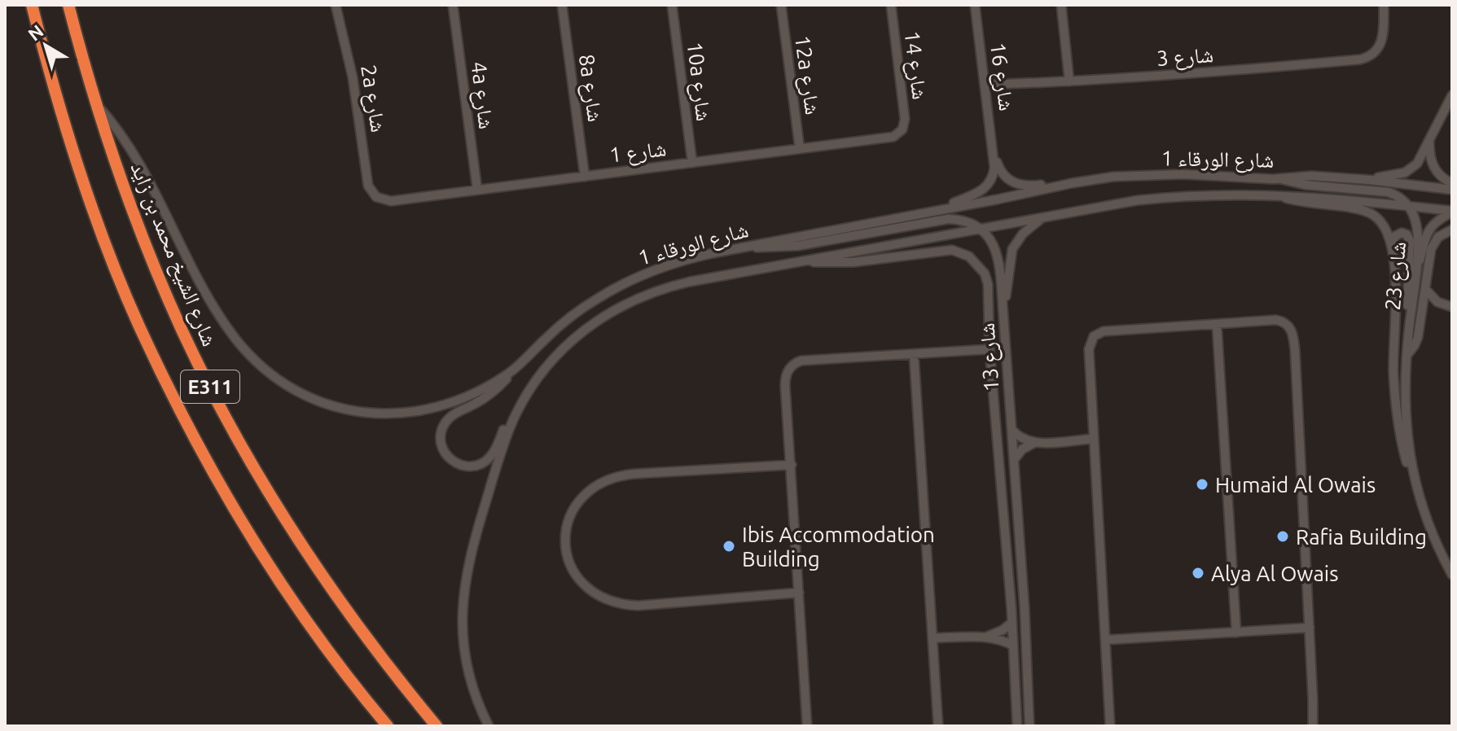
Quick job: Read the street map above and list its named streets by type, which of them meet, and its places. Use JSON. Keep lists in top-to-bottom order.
{
  "streets": {
    "highway": ["شارع الشيخ محمد بن زايد", "E311"],
    "street": [
      "شارع 3",
      "شارع 14",
      "12a شارع",
      "شارع 16",
      "10a شارع",
      "8a شارع",
      "4a شارع",
      "2a شارع",
      "شارع 1",
      "شارع الورقاء 1",
      "شارع 23",
      "شارع 13"
    ]
  },
  "crossings": [
    ["شارع 3", "شارع 16"],
    ["شارع 14", "شارع 1"],
    ["12a شارع", "شارع 1"],
    ["شارع 16", "شارع الورقاء 1"],
    ["10a شارع", "شارع 1"],
    ["8a شارع", "شارع 1"],
    ["4a شارع", "شارع 1"],
    ["2a شارع", "شارع 1"],
    ["شارع الورقاء 1", "شارع الشيخ محمد بن زايد"],
    ["شارع الورقاء 1", "شارع 23"],
    ["شارع الورقاء 1", "شارع 13"]
  ],
  "places": [
    "Humaid Al Owais",
    "Rafia Building",
    "Ibis Accommodation Building",
    "Alya Al Owais"
  ],
  "north": "top left"
}
